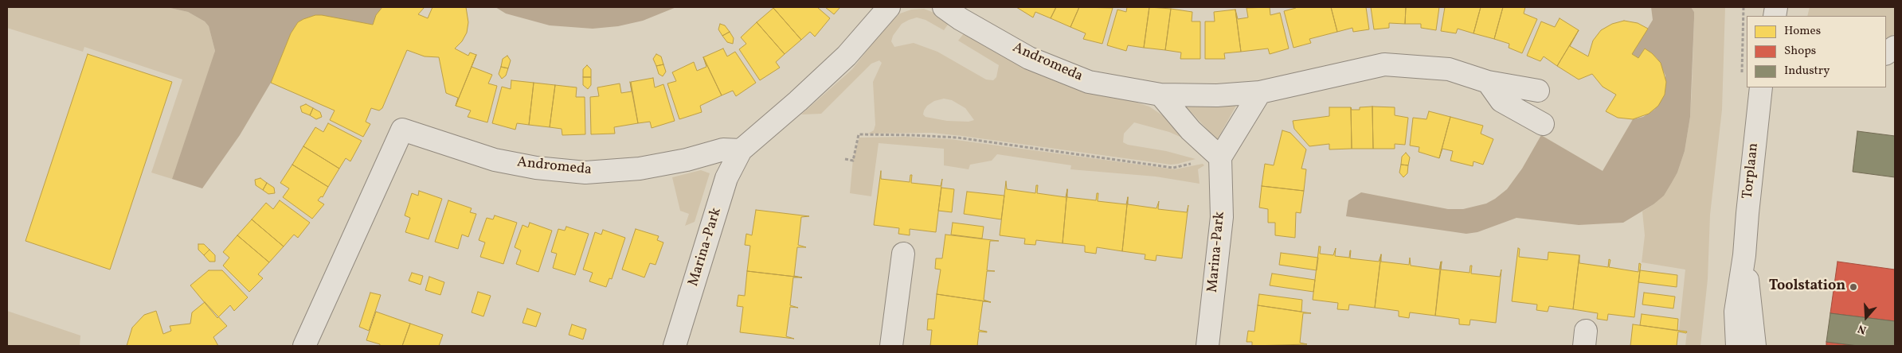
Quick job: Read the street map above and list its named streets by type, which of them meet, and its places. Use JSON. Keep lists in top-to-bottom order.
{
  "streets": {
    "street": ["Andromeda", "Torplaan", "Marina-Park"]
  },
  "crossings": [
    ["Andromeda", "Marina-Park"]
  ],
  "places": ["Toolstation"],
  "legend": ["Homes", "Shops", "Industry"],
  "north": "bottom"
}
